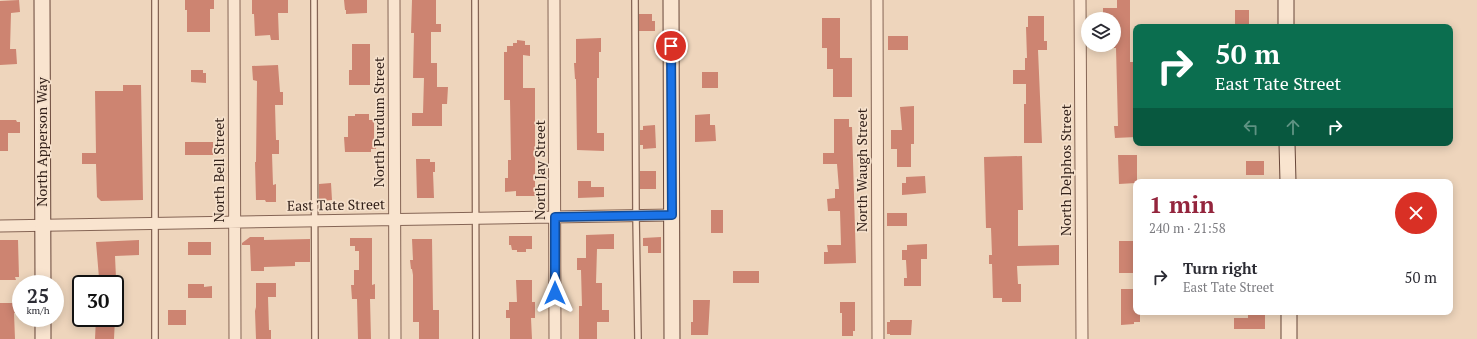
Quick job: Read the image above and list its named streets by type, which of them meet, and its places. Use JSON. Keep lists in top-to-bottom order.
{
  "streets": {
    "street": [
      "North Purdum Street",
      "North Apperson Way",
      "North Bell Street",
      "North Jay Street",
      "North Waugh Street",
      "North Delphos Street",
      "East Tate Street"
    ]
  },
  "crossings": [
    ["North Purdum Street", "East Tate Street"],
    ["North Apperson Way", "East Tate Street"],
    ["North Bell Street", "East Tate Street"],
    ["North Jay Street", "East Tate Street"]
  ],
  "page": {
    "turn": ["50 m", "East Tate Street"],
    "heading": ["1 min", "240 m · 21:58"],
    "list": [
      {
        "name": "Turn right",
        "note": "East Tate Street",
        "value": "50 m"
      }
    ],
    "speed": "25 km/h",
    "limit": "30"
  }
}
